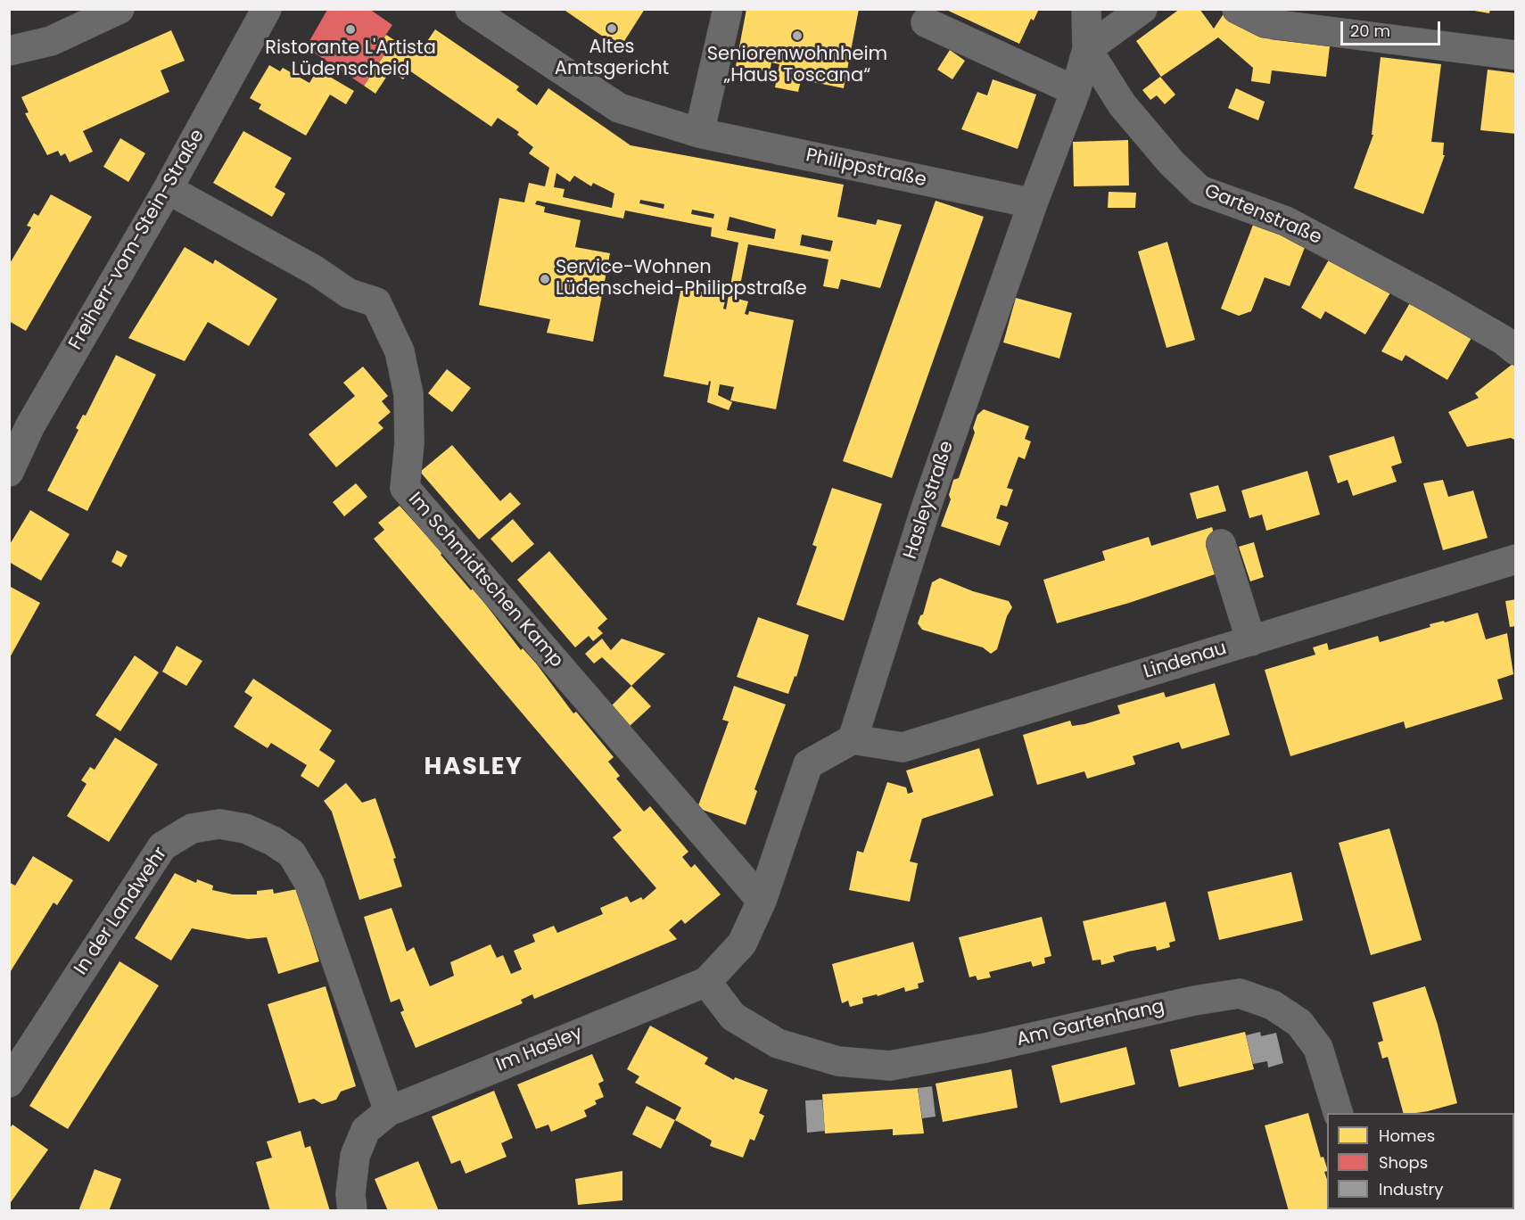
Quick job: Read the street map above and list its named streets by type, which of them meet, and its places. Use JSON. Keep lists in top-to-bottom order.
{
  "streets": {
    "street": [
      "Philippstraße",
      "Gartenstraße",
      "Freiherr-vom-Stein-Straße",
      "Hasleystraße",
      "Im Schmidtschen Kamp",
      "Lindenau",
      "In der Landwehr",
      "Am Gartenhang",
      "Im Hasley"
    ]
  },
  "crossings": [
    ["Philippstraße", "Hasleystraße"],
    ["Gartenstraße", "Hasleystraße"],
    ["Freiherr-vom-Stein-Straße", "Im Schmidtschen Kamp"],
    ["Hasleystraße", "Lindenau"],
    ["In der Landwehr", "Im Hasley"],
    ["Am Gartenhang", "Im Hasley"]
  ],
  "districts": ["HASLEY"],
  "places": [
    "Altes Amtsgericht",
    "Ristorante L'Artista Lüdenscheid",
    "Seniorenwohnheim „Haus Toscana“",
    "Service-Wohnen Lüdenscheid-Philippstraße"
  ],
  "legend": ["Homes", "Shops", "Industry"],
  "scale_bar": "20 m"
}
